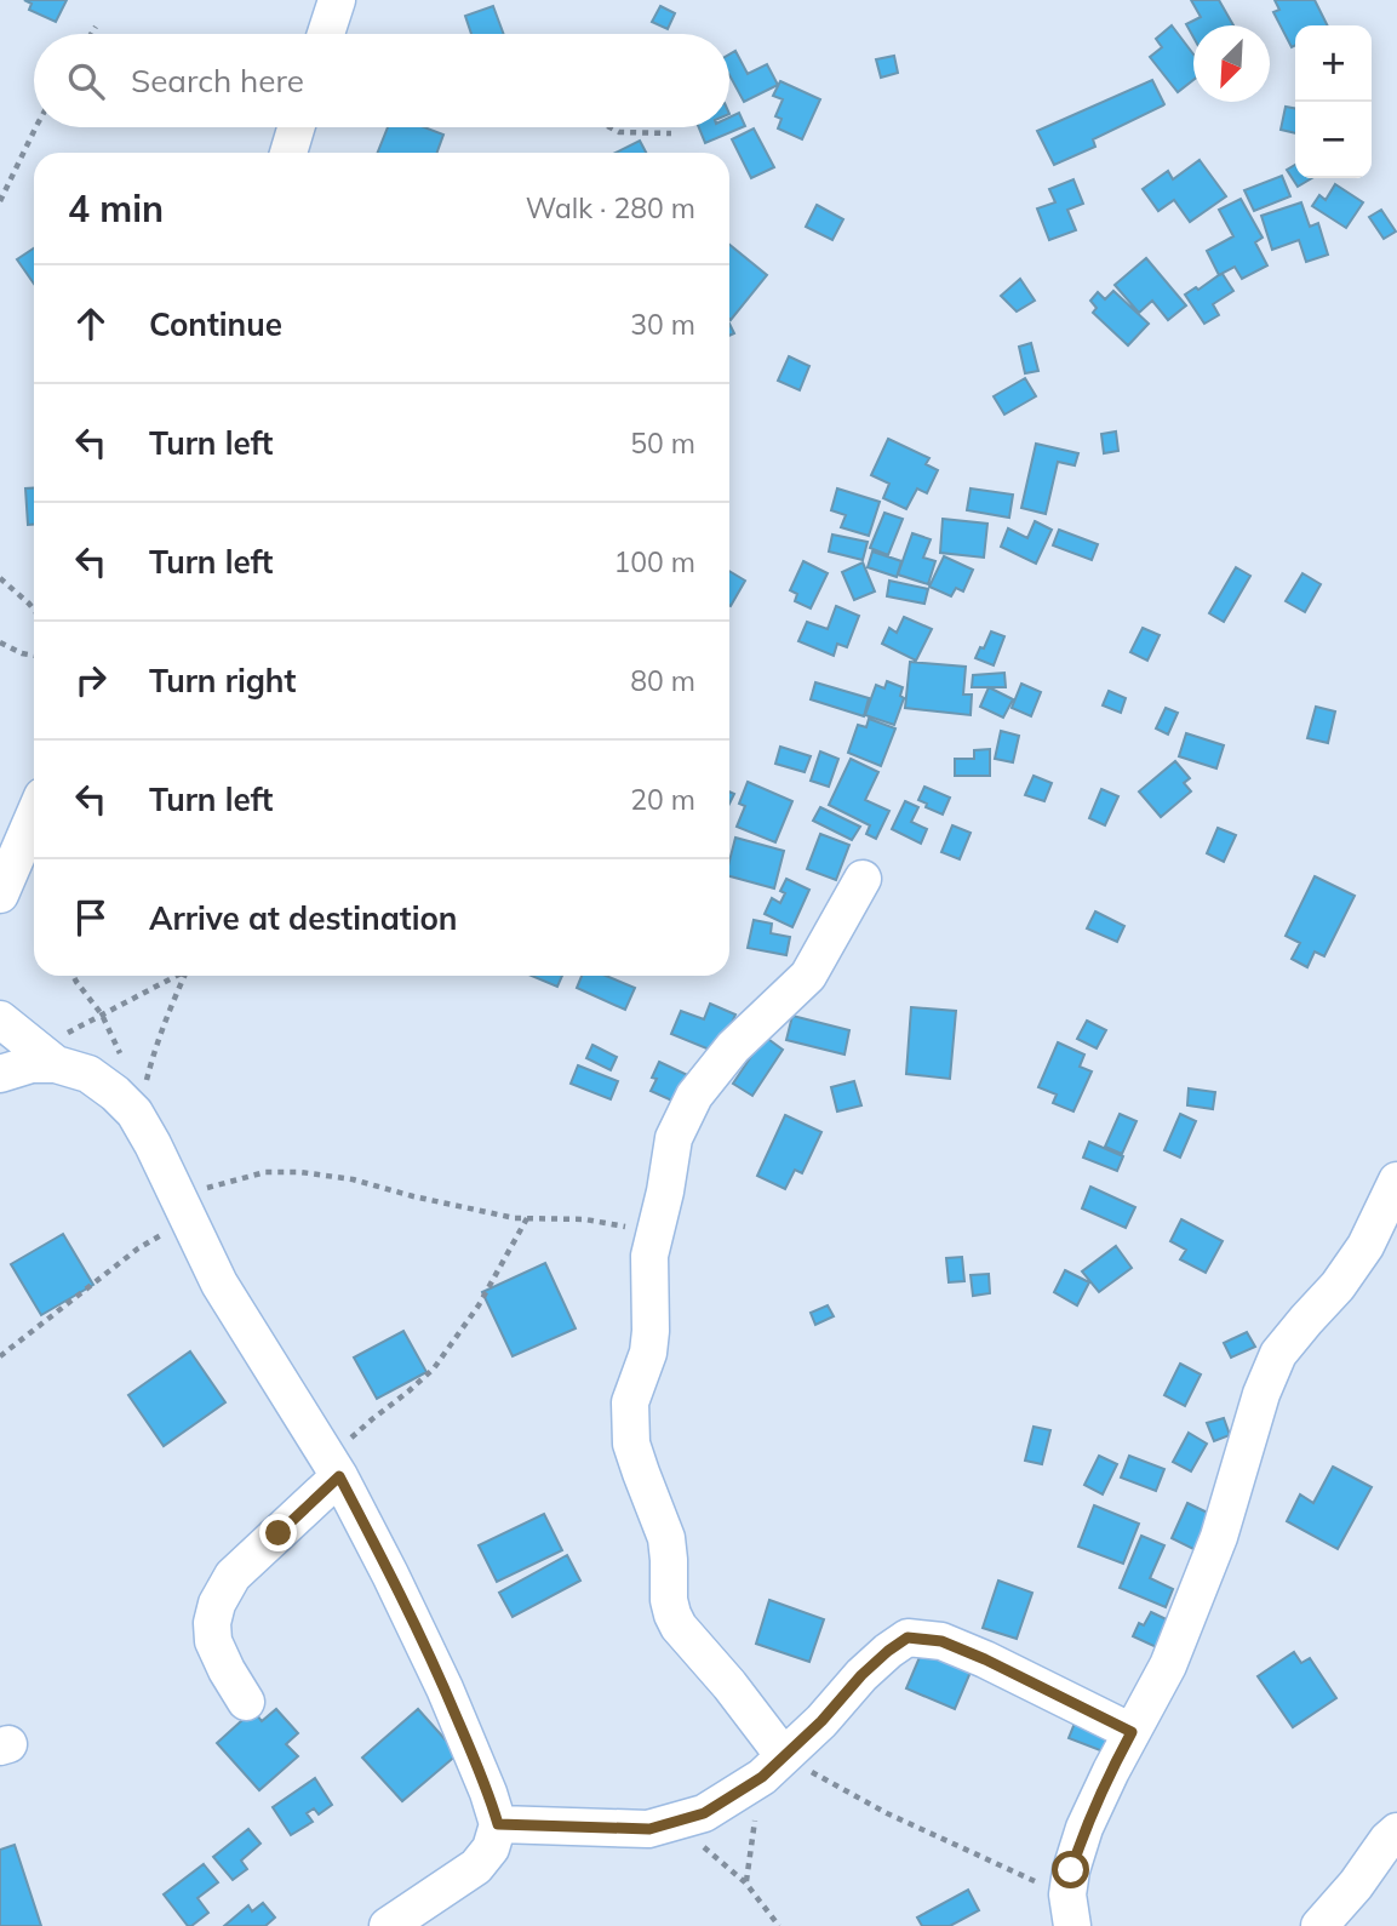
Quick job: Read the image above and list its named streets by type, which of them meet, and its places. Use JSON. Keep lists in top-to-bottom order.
{
  "north": "bottom left",
  "page": {
    "map_buttons": ["+", "−"],
    "search": "Search here",
    "heading": ["4 min", "Walk · 280 m"],
    "list": [
      ["Continue", "30 m"],
      ["Turn left", "50 m"],
      ["Turn left", "100 m"],
      ["Turn right", "80 m"],
      ["Turn left", "20 m"],
      "Arrive at destination"
    ]
  }
}
